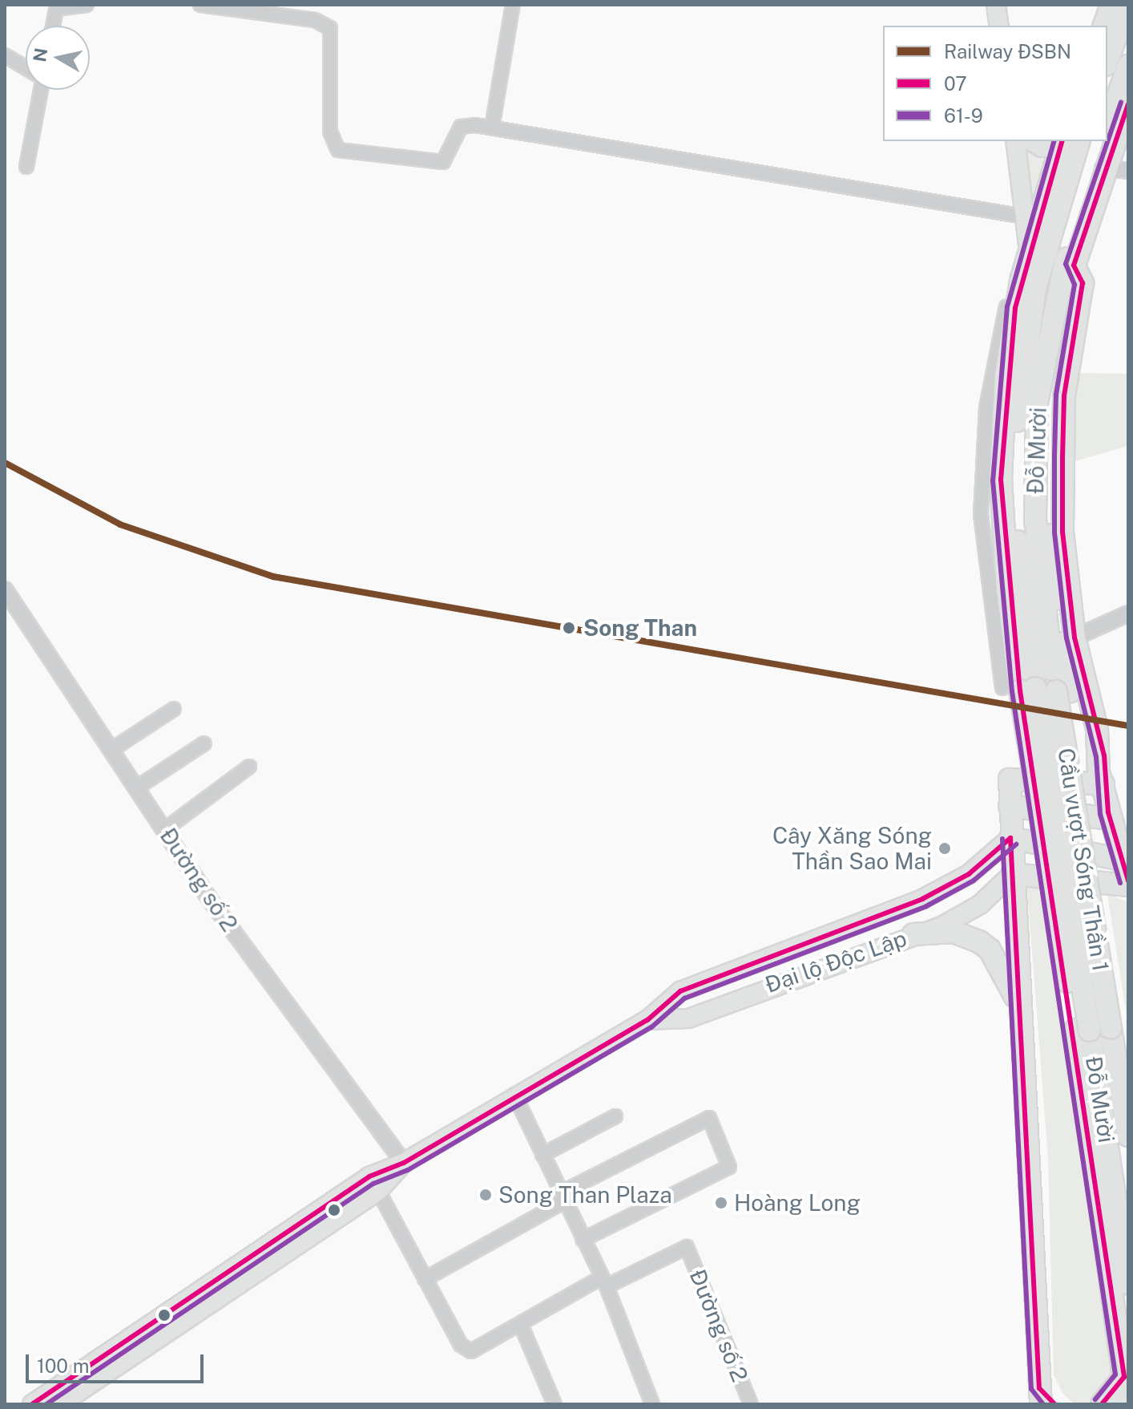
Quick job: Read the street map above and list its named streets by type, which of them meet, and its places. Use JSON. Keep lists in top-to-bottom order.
{
  "streets": {
    "highway": ["Đỗ Mười", "Cầu vượt Sóng Thần 1"],
    "main road": ["Đại lộ Độc Lập"],
    "street": ["Đường số 2"]
  },
  "crossings": [
    ["Đỗ Mười", "Cầu vượt Sóng Thần 1"],
    ["Đường số 2", "Đại lộ Độc Lập"]
  ],
  "places": [
    "Song Than",
    "Cây Xăng Sóng Thần Sao Mai",
    "Song Than Plaza",
    "Hoàng Long"
  ],
  "lines": ["transit line 61-9", "transit line 07", "rail line ĐSBN"],
  "legend": ["Railway ĐSBN", "07", "61-9"],
  "scale_bar": "100 m",
  "north": "left"
}
